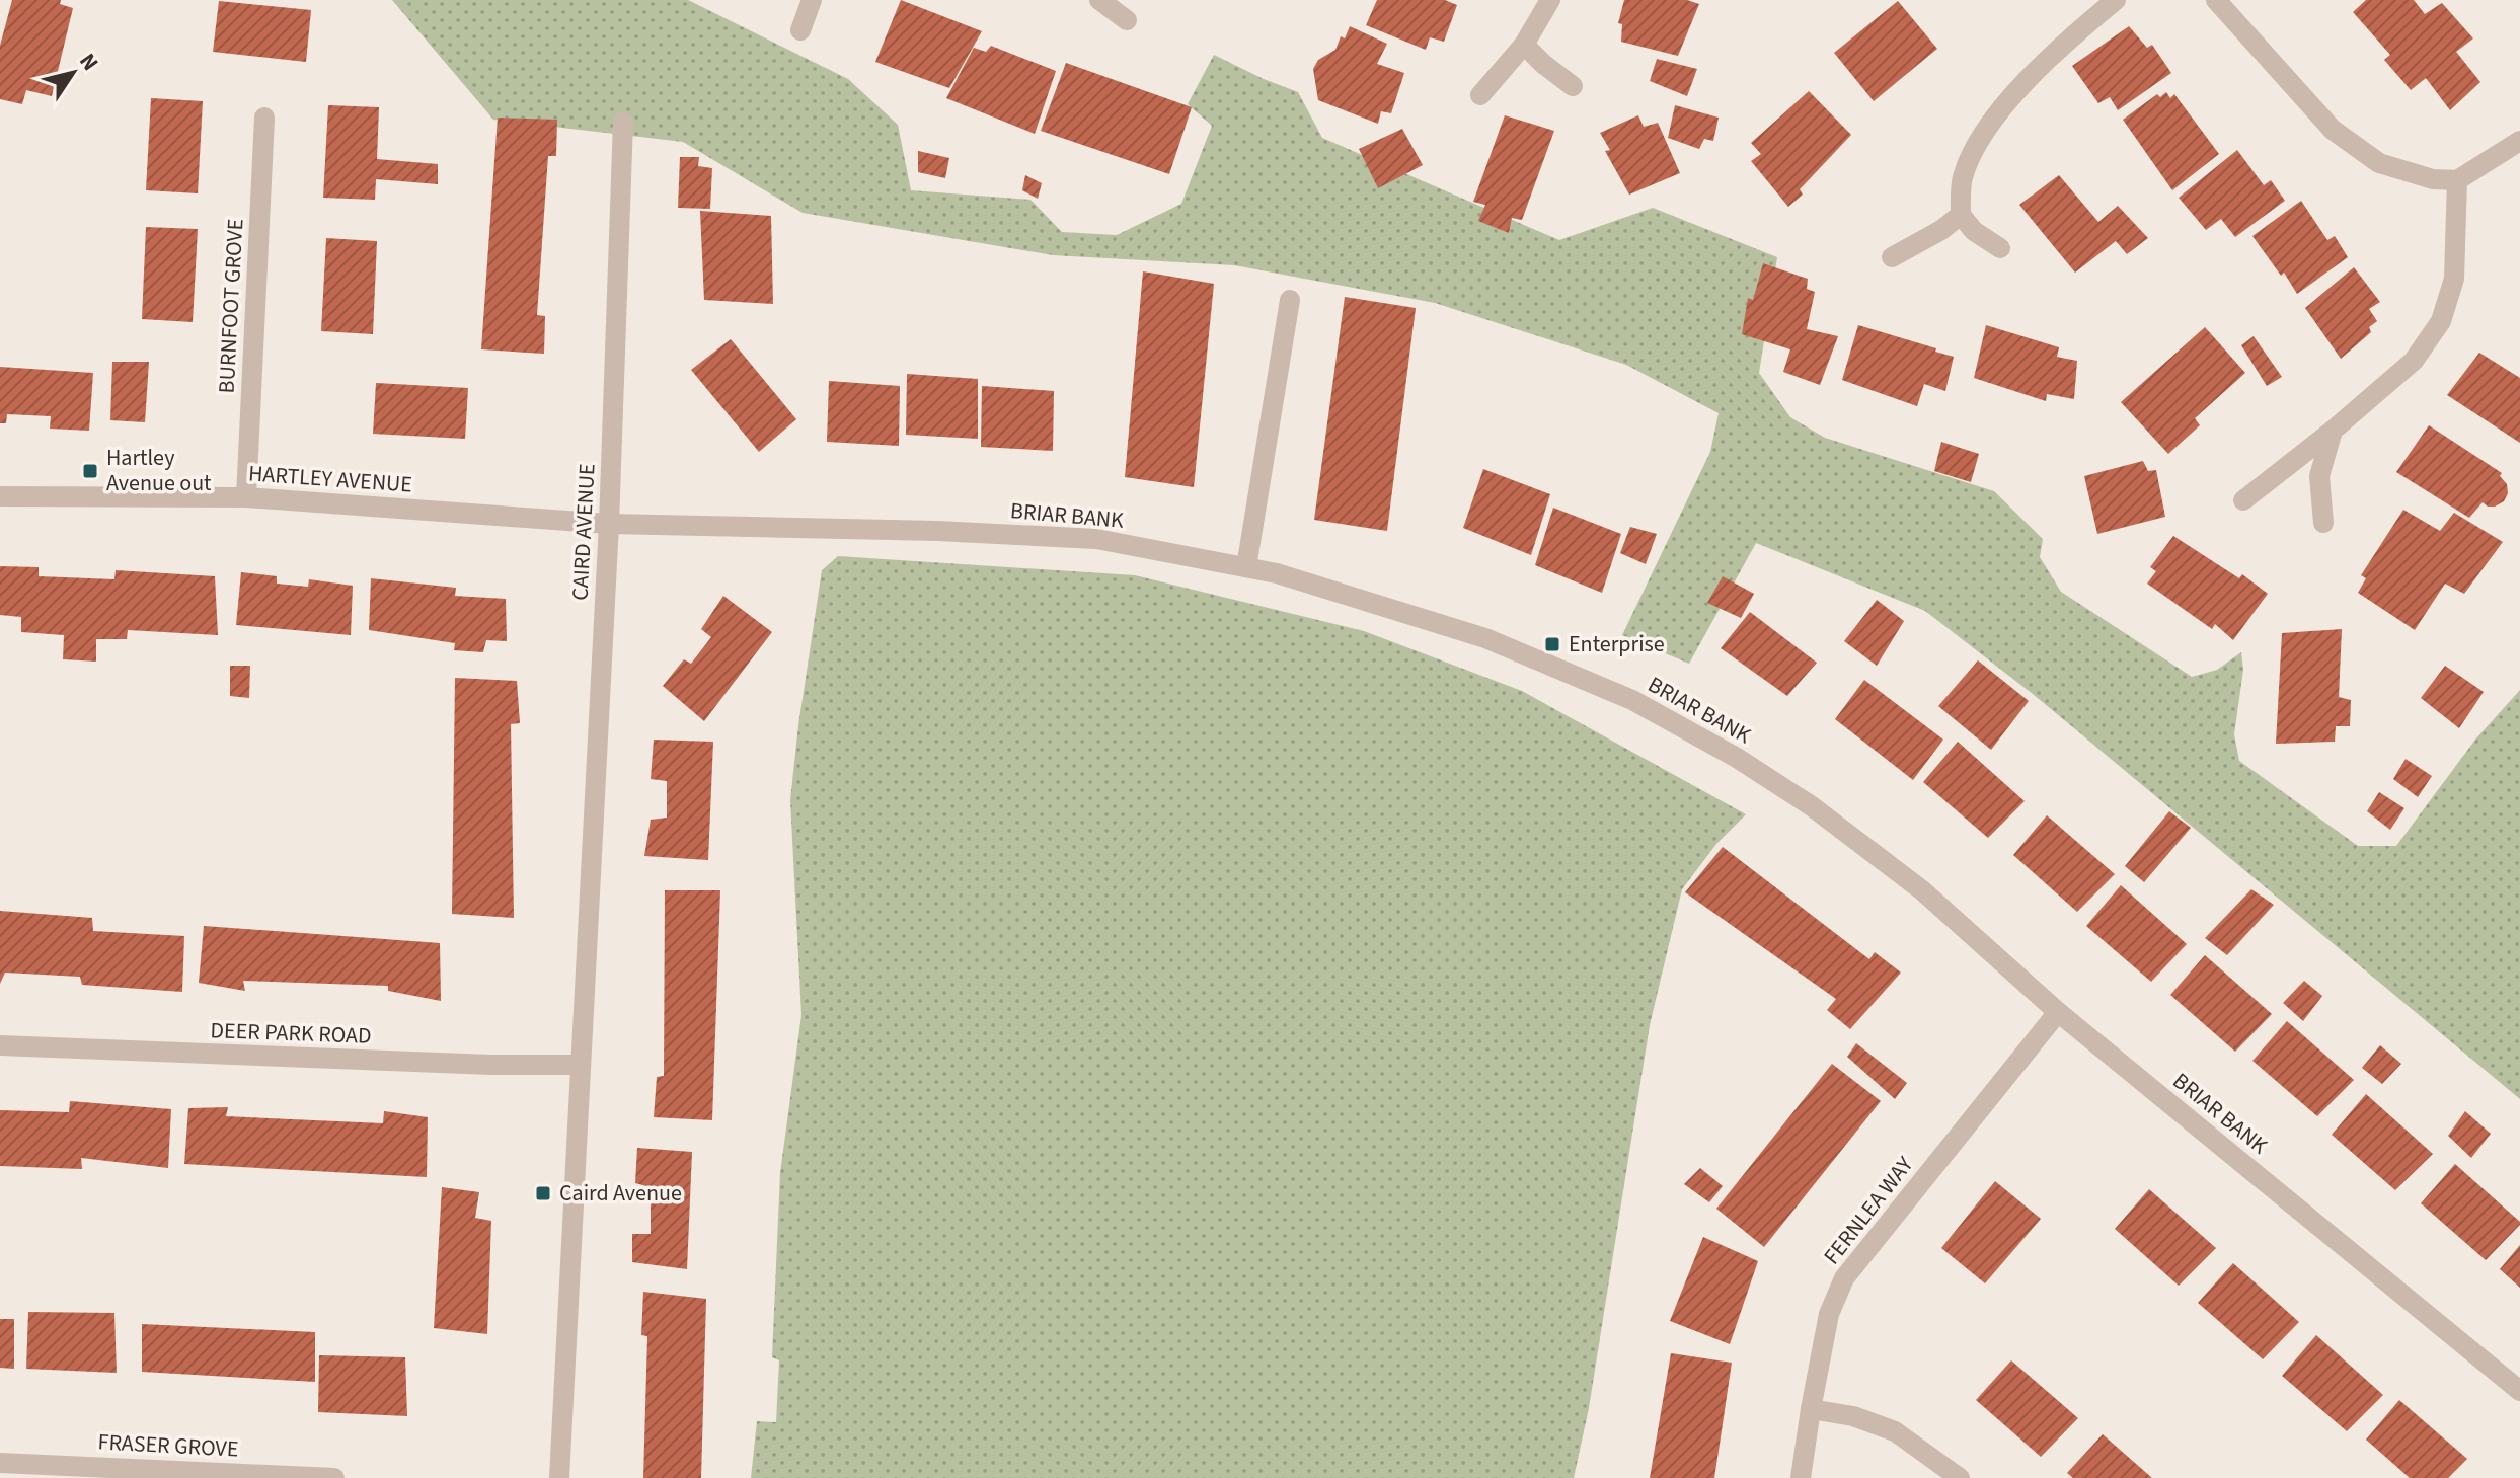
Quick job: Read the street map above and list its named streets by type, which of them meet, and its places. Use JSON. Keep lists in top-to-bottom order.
{
  "streets": {
    "street": [
      "BURNFOOT GROVE",
      "HARTLEY AVENUE",
      "BRIAR BANK",
      "CAIRD AVENUE",
      "DEER PARK ROAD",
      "FERNLEA WAY",
      "FRASER GROVE"
    ]
  },
  "crossings": [
    ["BURNFOOT GROVE", "HARTLEY AVENUE"],
    ["HARTLEY AVENUE", "BRIAR BANK"],
    ["HARTLEY AVENUE", "CAIRD AVENUE"],
    ["BRIAR BANK", "CAIRD AVENUE"],
    ["BRIAR BANK", "FERNLEA WAY"],
    ["CAIRD AVENUE", "DEER PARK ROAD"]
  ],
  "places": {
    "transit": ["Hartley Avenue out", "Enterprise", "Caird Avenue"]
  },
  "north": "top right"
}
